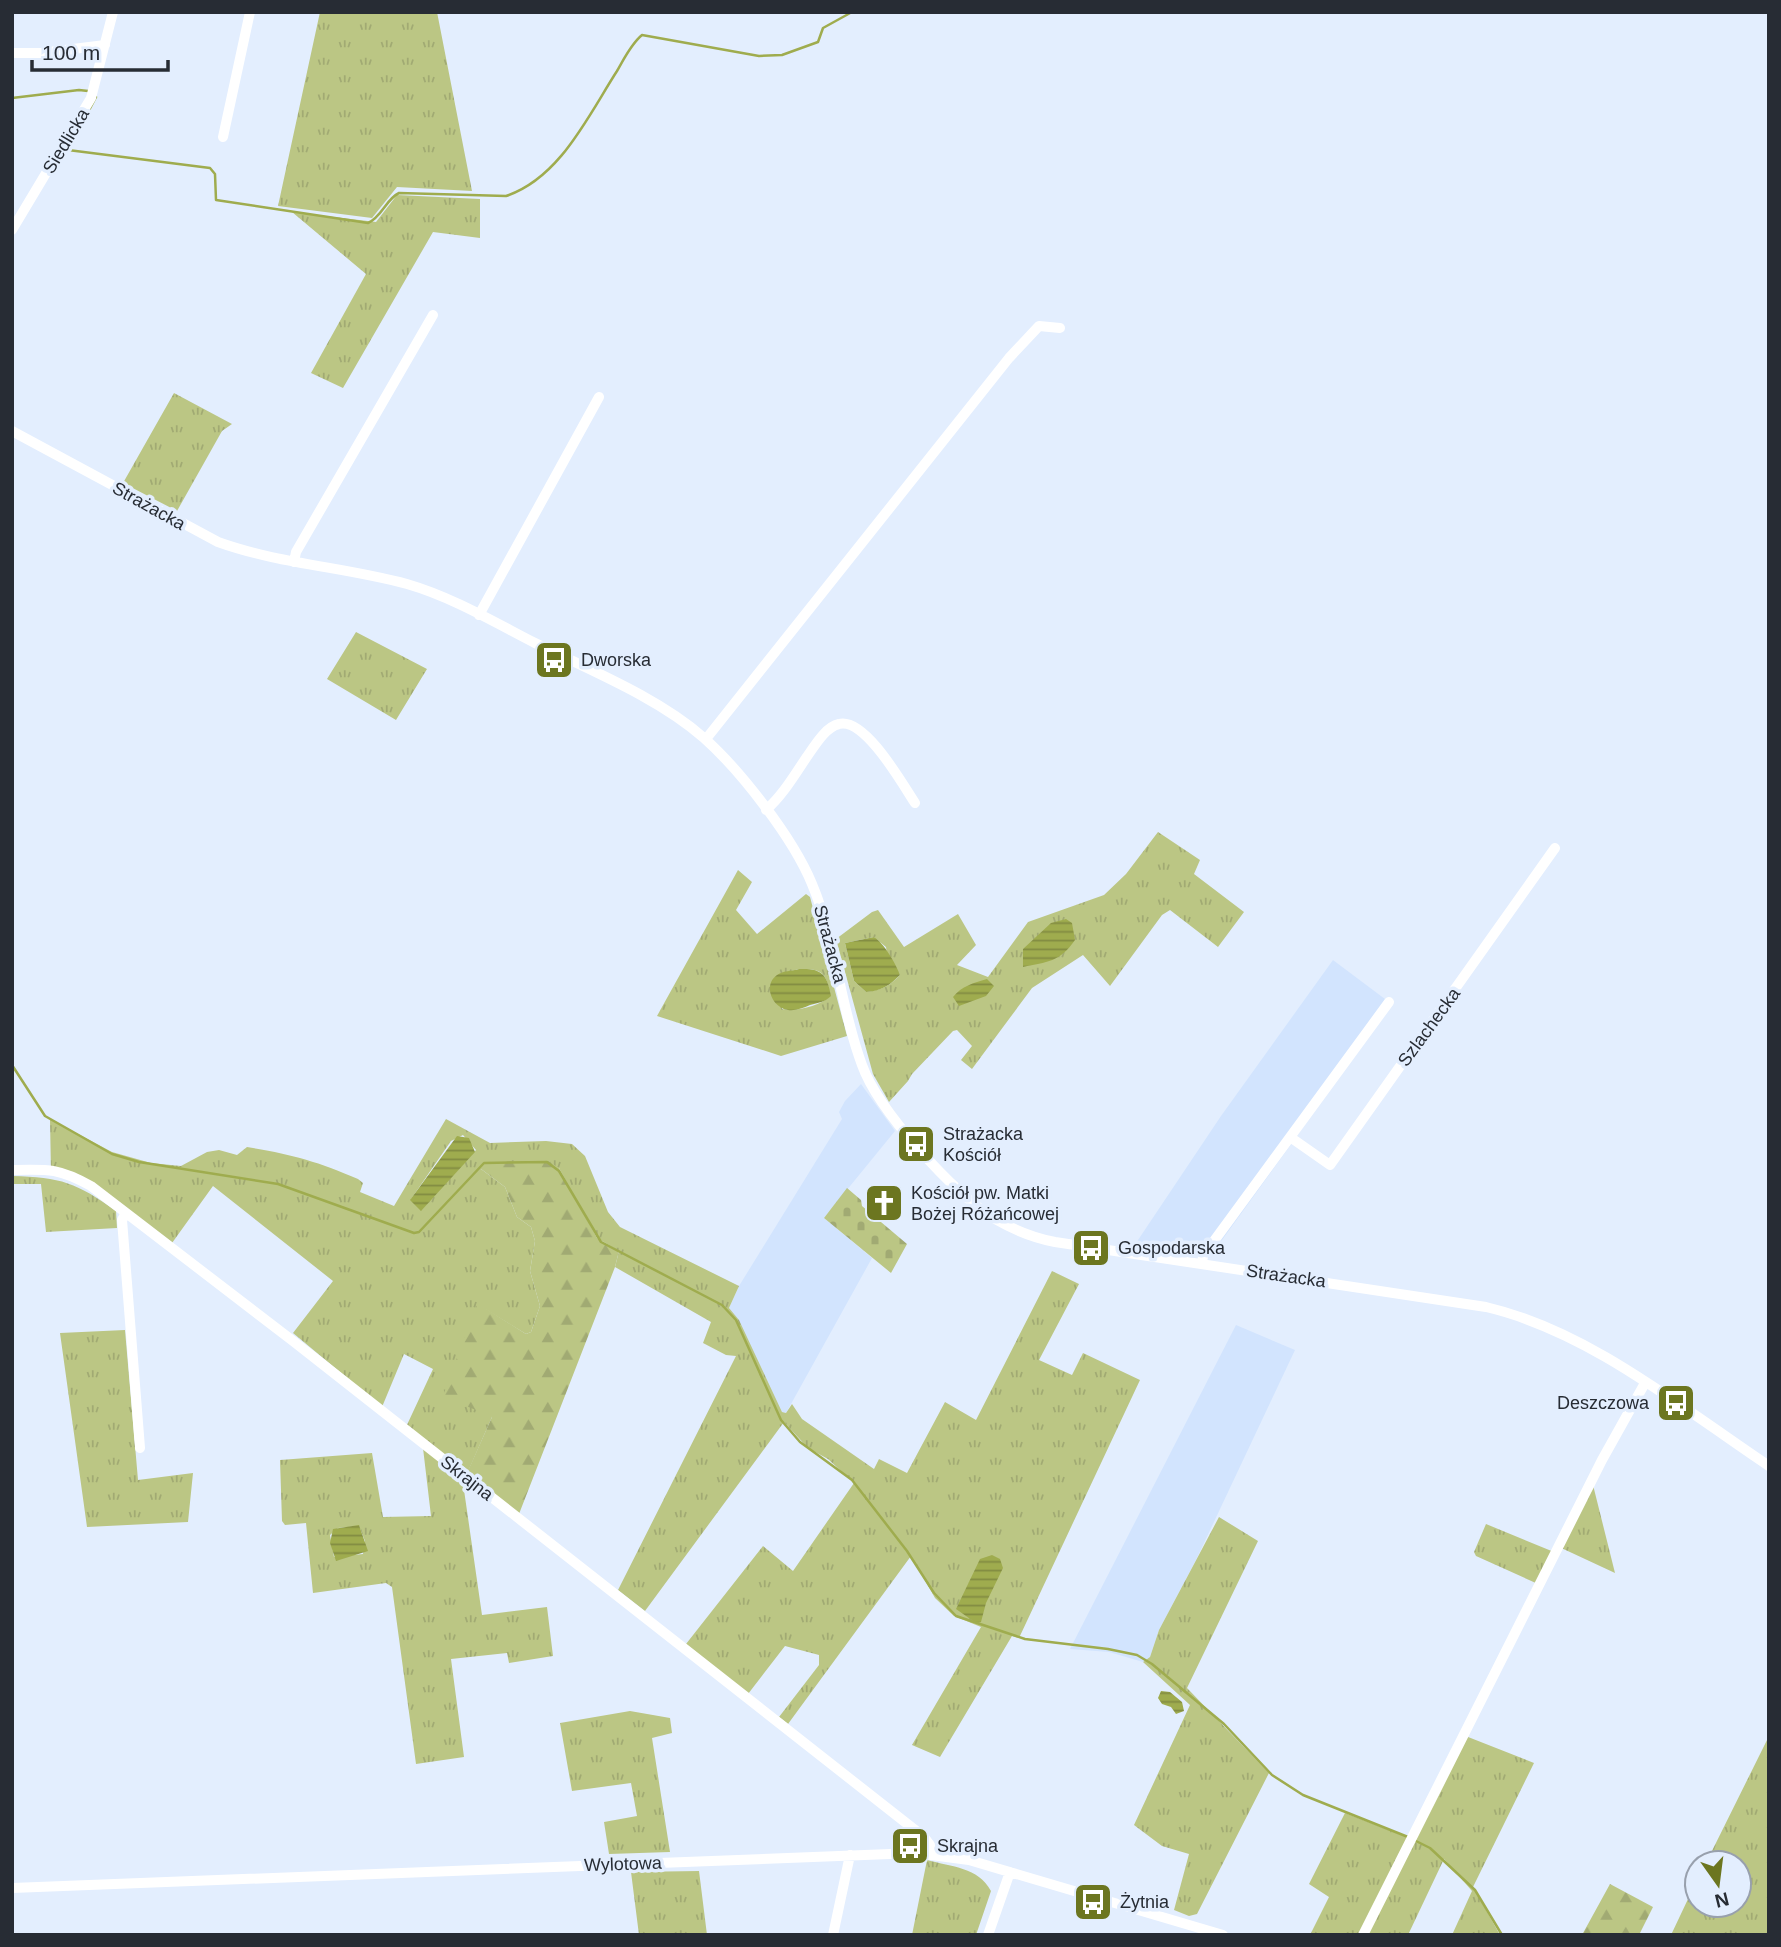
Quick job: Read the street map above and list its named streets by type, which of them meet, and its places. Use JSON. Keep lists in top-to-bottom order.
{
  "streets": {
    "street": [
      "Siedlicka",
      "Strażacka",
      "Szlachecka",
      "Skrajna",
      "Wylotowa"
    ]
  },
  "crossings": [
    ["Skrajna", "Wylotowa"]
  ],
  "places": {
    "bus stop": [
      "Dworska",
      "Strażacka Kościół",
      "Gospodarska",
      "Deszczowa",
      "Skrajna",
      "Żytnia"
    ],
    "church": ["Kościół pw. Matki Bożej Różańcowej"]
  },
  "scale_bar": "100 m",
  "north": "bottom"
}
